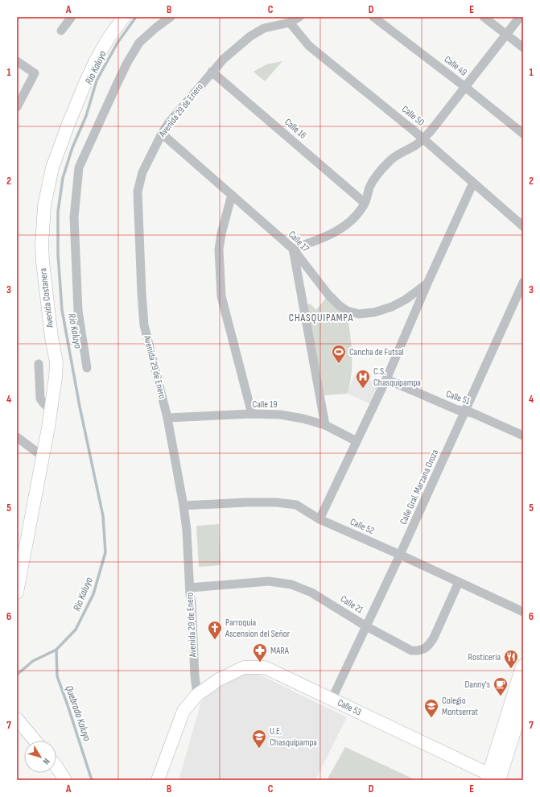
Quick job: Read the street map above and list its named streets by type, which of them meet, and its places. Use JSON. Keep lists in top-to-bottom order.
{
  "streets": {
    "main road": ["Avenida Costanera", "Calle 53"],
    "street": [
      "Calle 49",
      "Avenida 29 de Enero",
      "Calle 50",
      "Calle 16",
      "Calle 17",
      "Calle 51",
      "Calle 19",
      "Calle Gral. Marzana Oroza",
      "Calle 52",
      "Calle 21"
    ]
  },
  "crossings": [
    ["Avenida 29 de Enero", "Calle 50"],
    ["Avenida 29 de Enero", "Calle 16"],
    ["Avenida 29 de Enero", "Calle 17"],
    ["Avenida 29 de Enero", "Calle 19"],
    ["Avenida 29 de Enero", "Calle 52"],
    ["Avenida 29 de Enero", "Calle 21"],
    ["Avenida 29 de Enero", "Calle 53"],
    ["Calle 51", "Calle Gral. Marzana Oroza"],
    ["Calle Gral. Marzana Oroza", "Calle 52"],
    ["Calle Gral. Marzana Oroza", "Calle 21"],
    ["Calle Gral. Marzana Oroza", "Calle 53"],
    ["Calle 52", "Calle 21"]
  ],
  "districts": ["CHASQUIPAMPA"],
  "water": ["Rio Kaluyo", "Quebrada Kaluyo"],
  "places": {
    "sports": ["Cancha de Futsal"],
    "hospital": ["C.S. Chasquipampa"],
    "church": ["Parroquia Ascension del Señor"],
    "pharmacy": ["MARA"],
    "restaurant": ["Rosticeria"],
    "cafe": ["Danny's"],
    "school or university": ["Colegio Montserrat", "U.E. Chasquipampa"]
  },
  "north": "bottom right",
  "grid": {
    "columns": [
      "A",
      "B",
      "C",
      "D",
      "E"
    ],
    "rows": [
      "1",
      "2",
      "3",
      "4",
      "5",
      "6",
      "7"
    ]
  }
}
